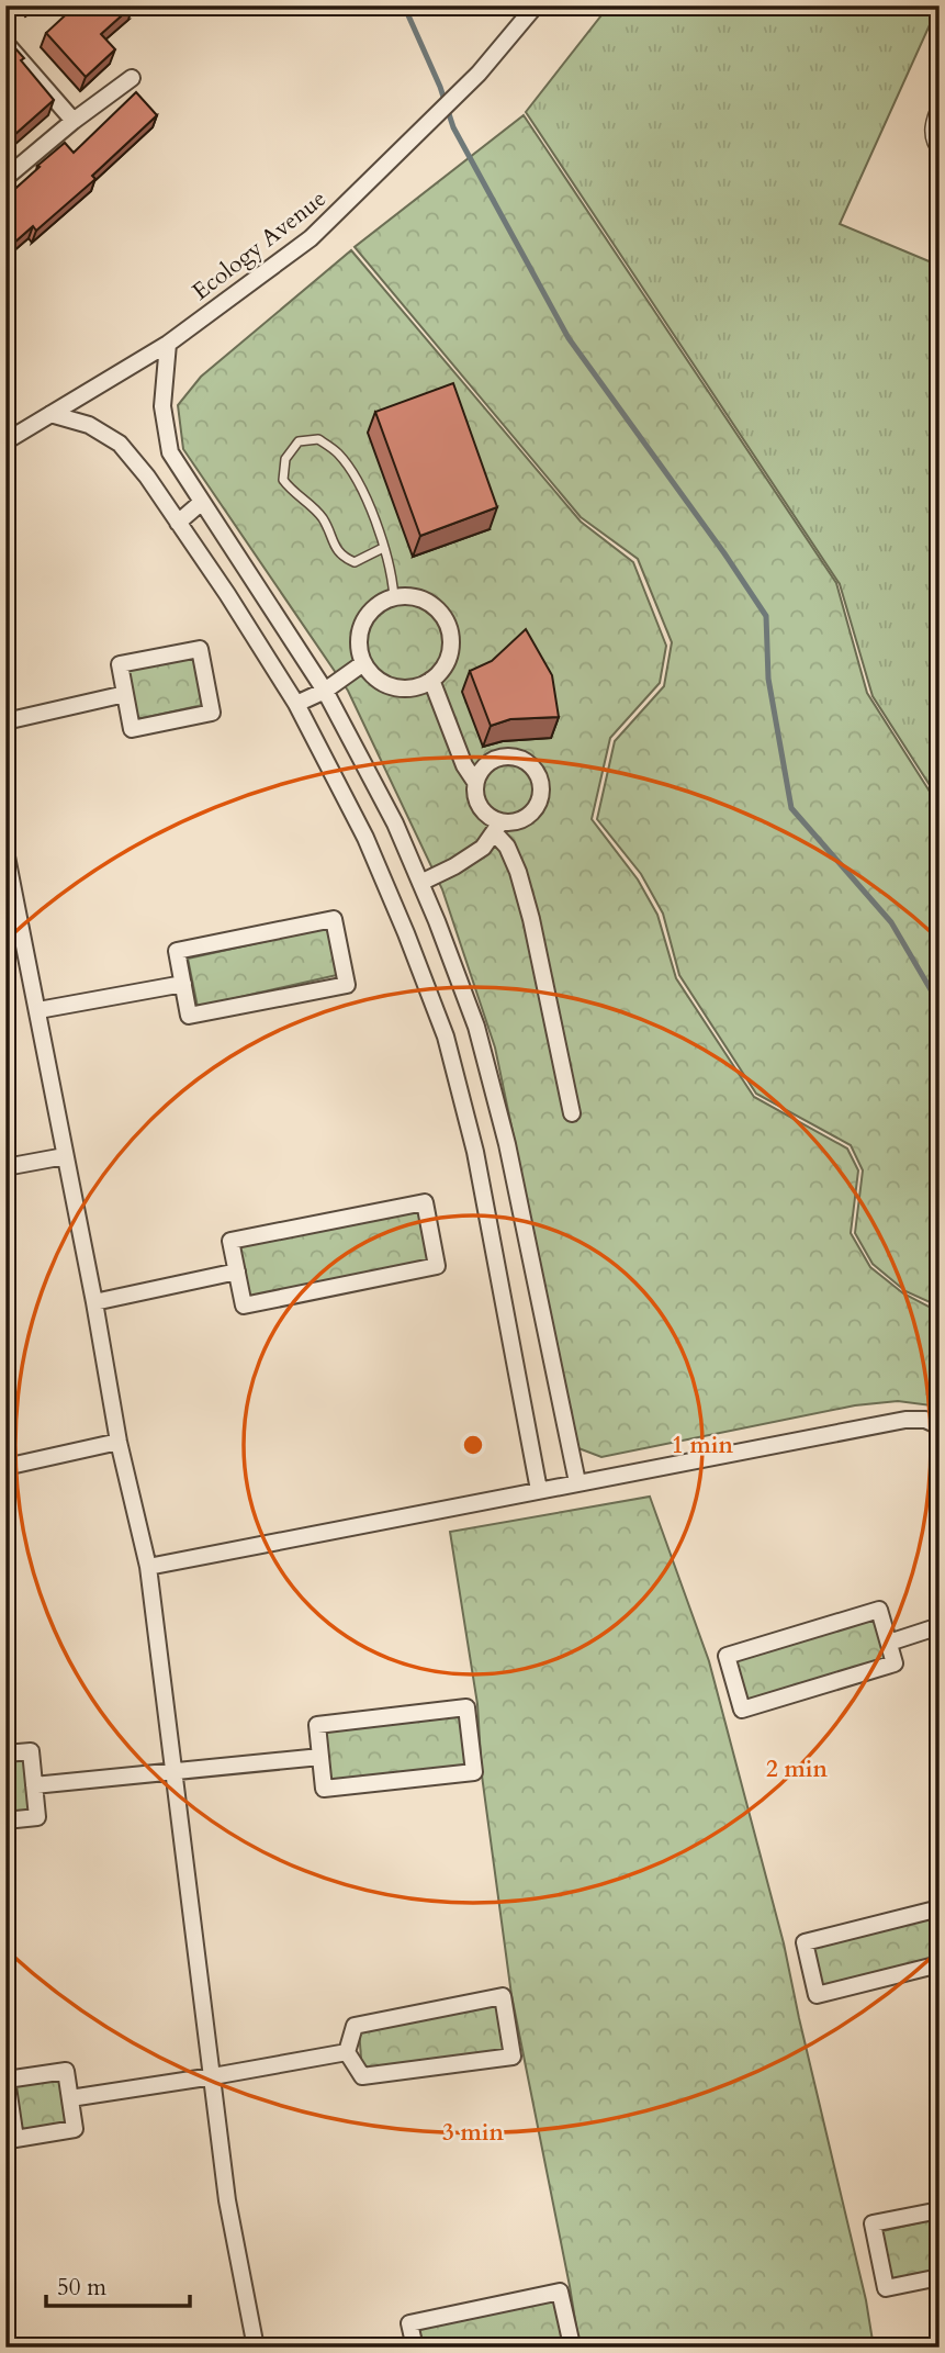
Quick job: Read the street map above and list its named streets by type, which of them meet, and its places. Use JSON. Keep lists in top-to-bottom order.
{
  "streets": {
    "street": ["Ecology Avenue"]
  },
  "scale_bar": "50 m",
  "rings": ["1 min", "2 min", "3 min"]
}
